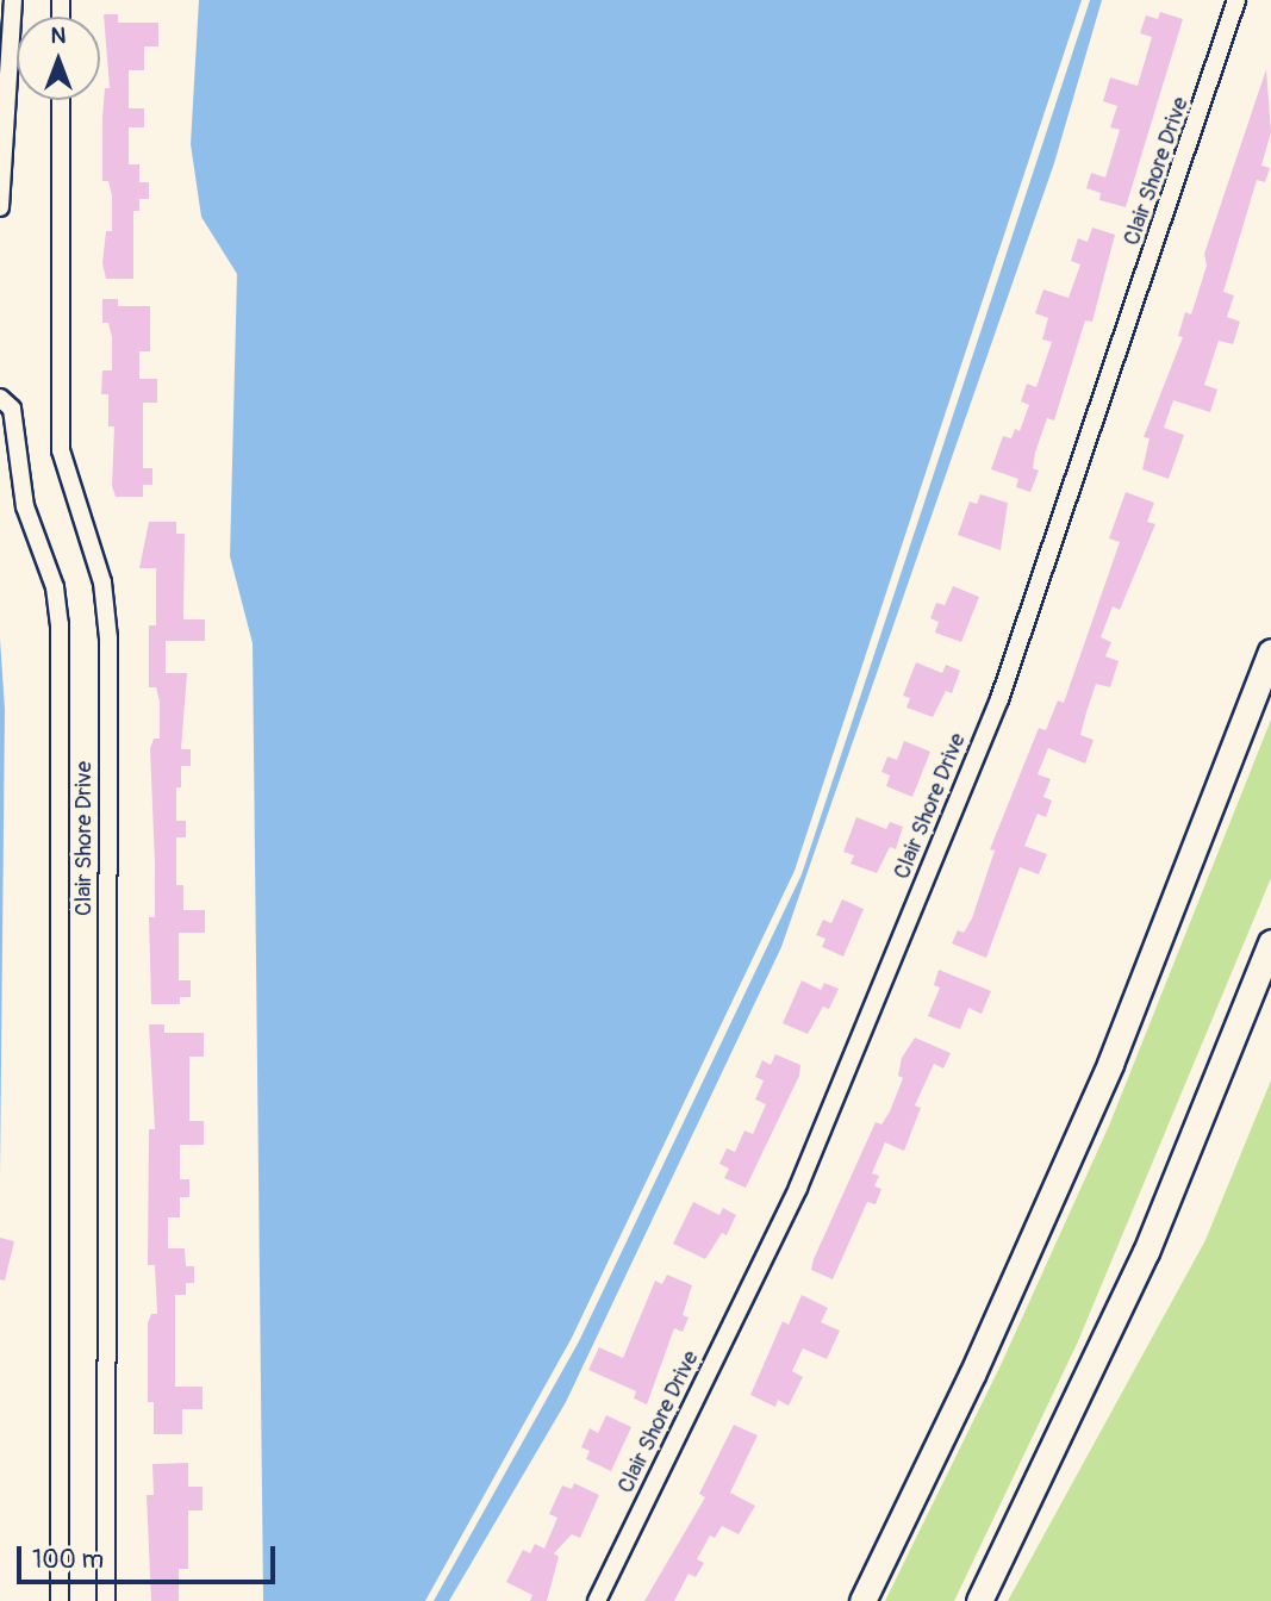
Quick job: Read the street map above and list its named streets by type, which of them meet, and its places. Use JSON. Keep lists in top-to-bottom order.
{
  "streets": {
    "street": ["Clair Shore Drive"]
  },
  "scale_bar": "100 m",
  "north": "top"
}
